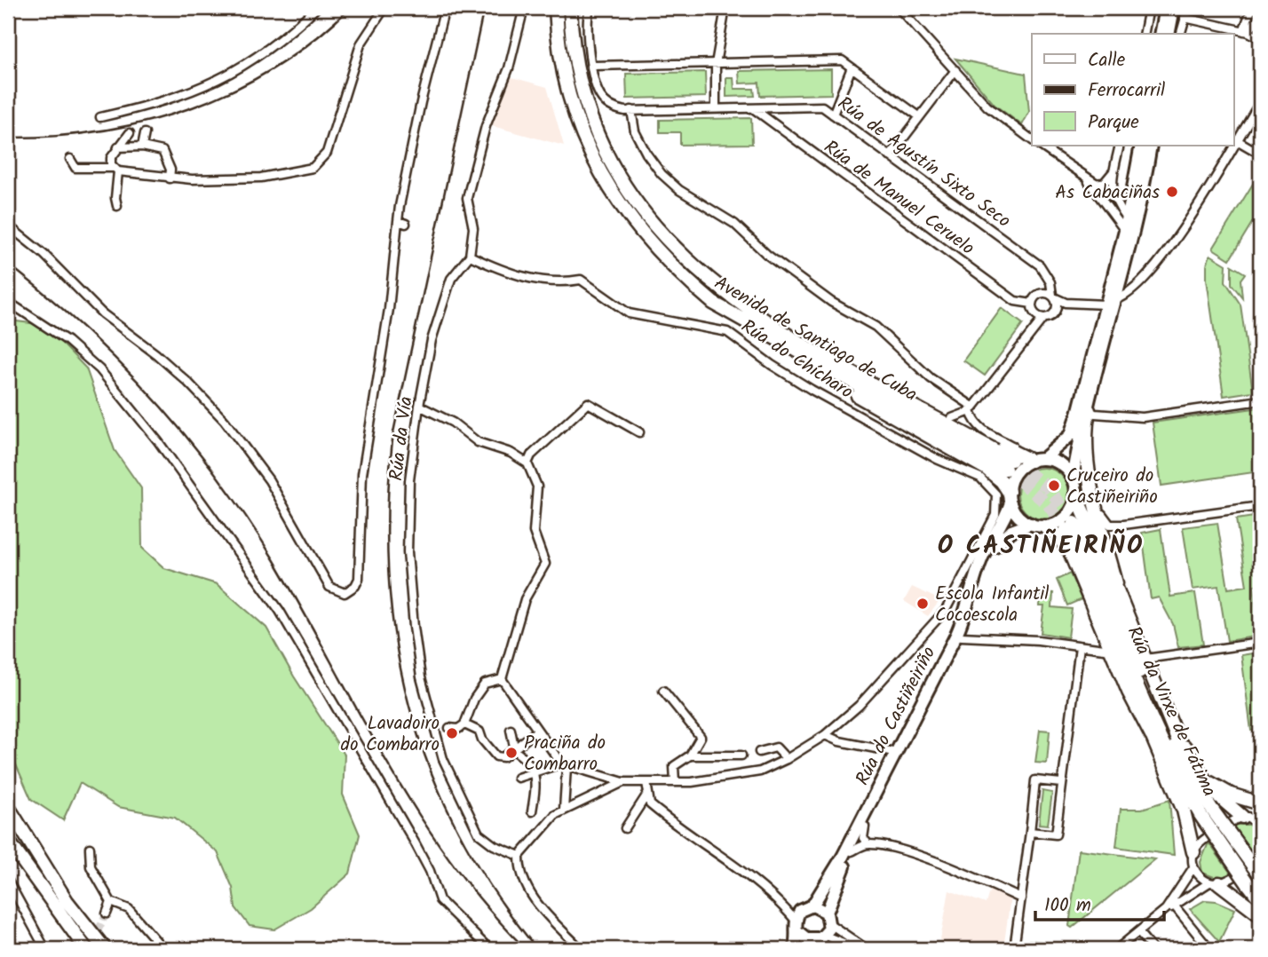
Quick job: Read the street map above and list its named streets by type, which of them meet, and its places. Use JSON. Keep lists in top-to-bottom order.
{
  "streets": {
    "highway": ["Avenida de Santiago de Cuba", "Rúa da Virxe de Fátima"],
    "main road": ["Rúa do Castiñeiriño"],
    "street": [
      "Rúa de Agustín Sixto Seco",
      "Rúa de Manuel Ceruelo",
      "Rúa do Chícharo",
      "Rúa da Vía"
    ]
  },
  "crossings": [
    ["Rúa de Agustín Sixto Seco", "Rúa de Manuel Ceruelo"],
    ["Rúa do Chícharo", "Rúa da Vía"]
  ],
  "districts": ["O CASTIÑEIRIÑO"],
  "places": [
    "As Cabaciñas",
    "Cruceiro do Castiñeiriño",
    "Escola Infantil Cocoescola",
    "Lavadoiro do Combarro",
    "Praciña do Combarro"
  ],
  "legend": ["Calle", "Ferrocarril", "Parque"],
  "scale_bar": "100 m"
}
